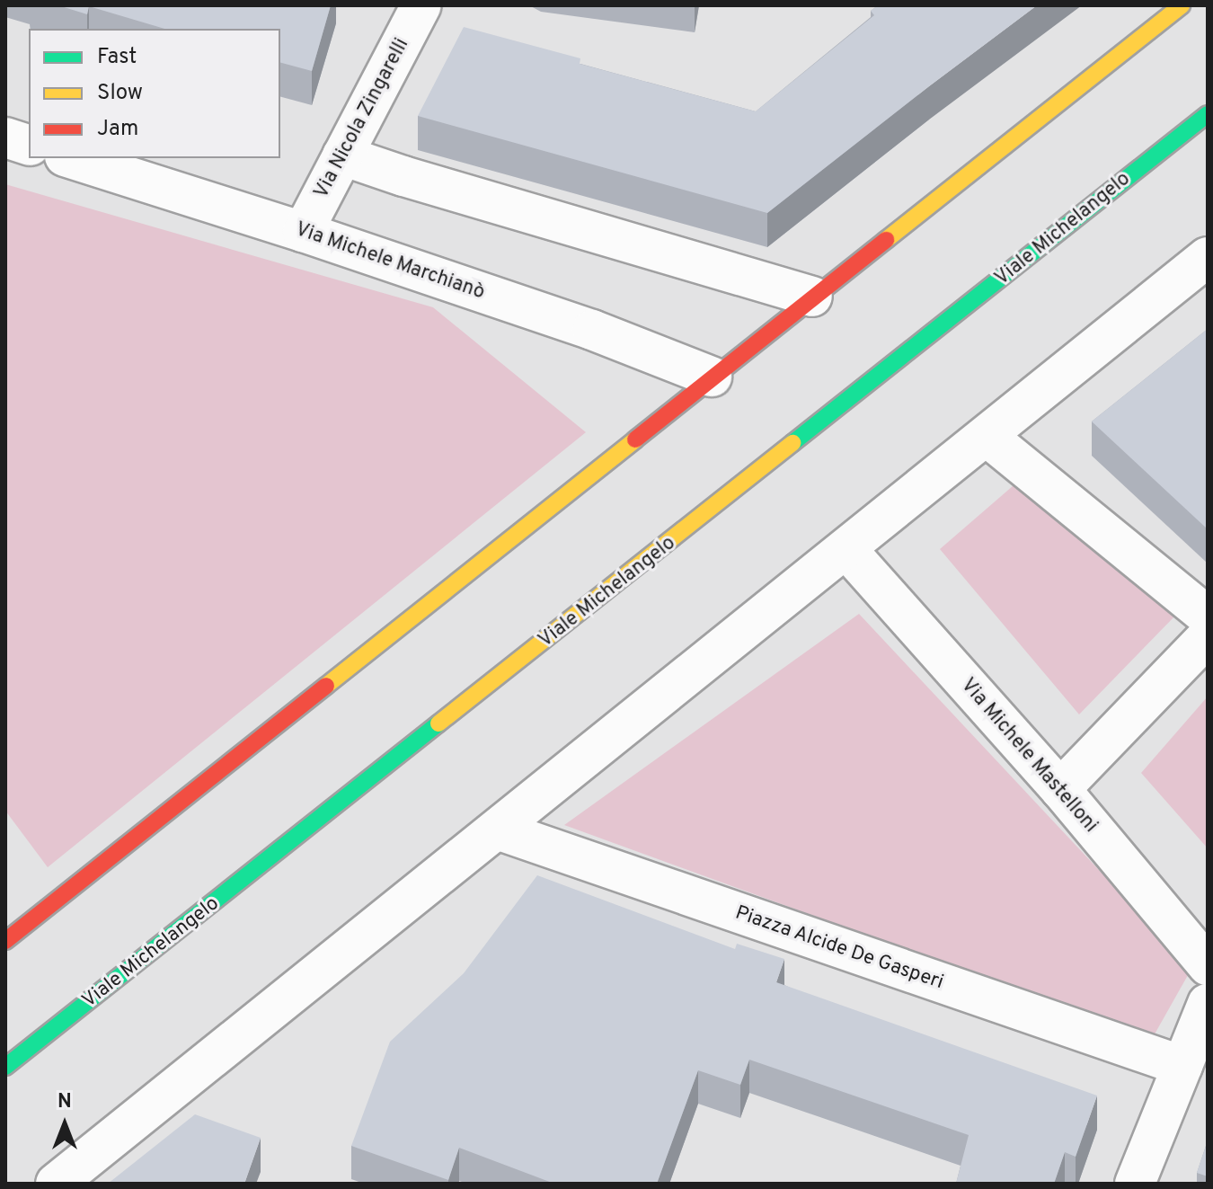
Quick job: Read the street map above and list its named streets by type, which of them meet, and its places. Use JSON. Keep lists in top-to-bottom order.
{
  "streets": {
    "street": [
      "Via Nicola Zingarelli",
      "Viale Michelangelo",
      "Via Michele Marchianò",
      "Via Michele Mastelloni",
      "Piazza Alcide De Gasperi"
    ]
  },
  "crossings": [
    ["Via Nicola Zingarelli", "Via Michele Marchianò"]
  ],
  "legend": ["Fast", "Slow", "Jam"],
  "north": "top"
}
